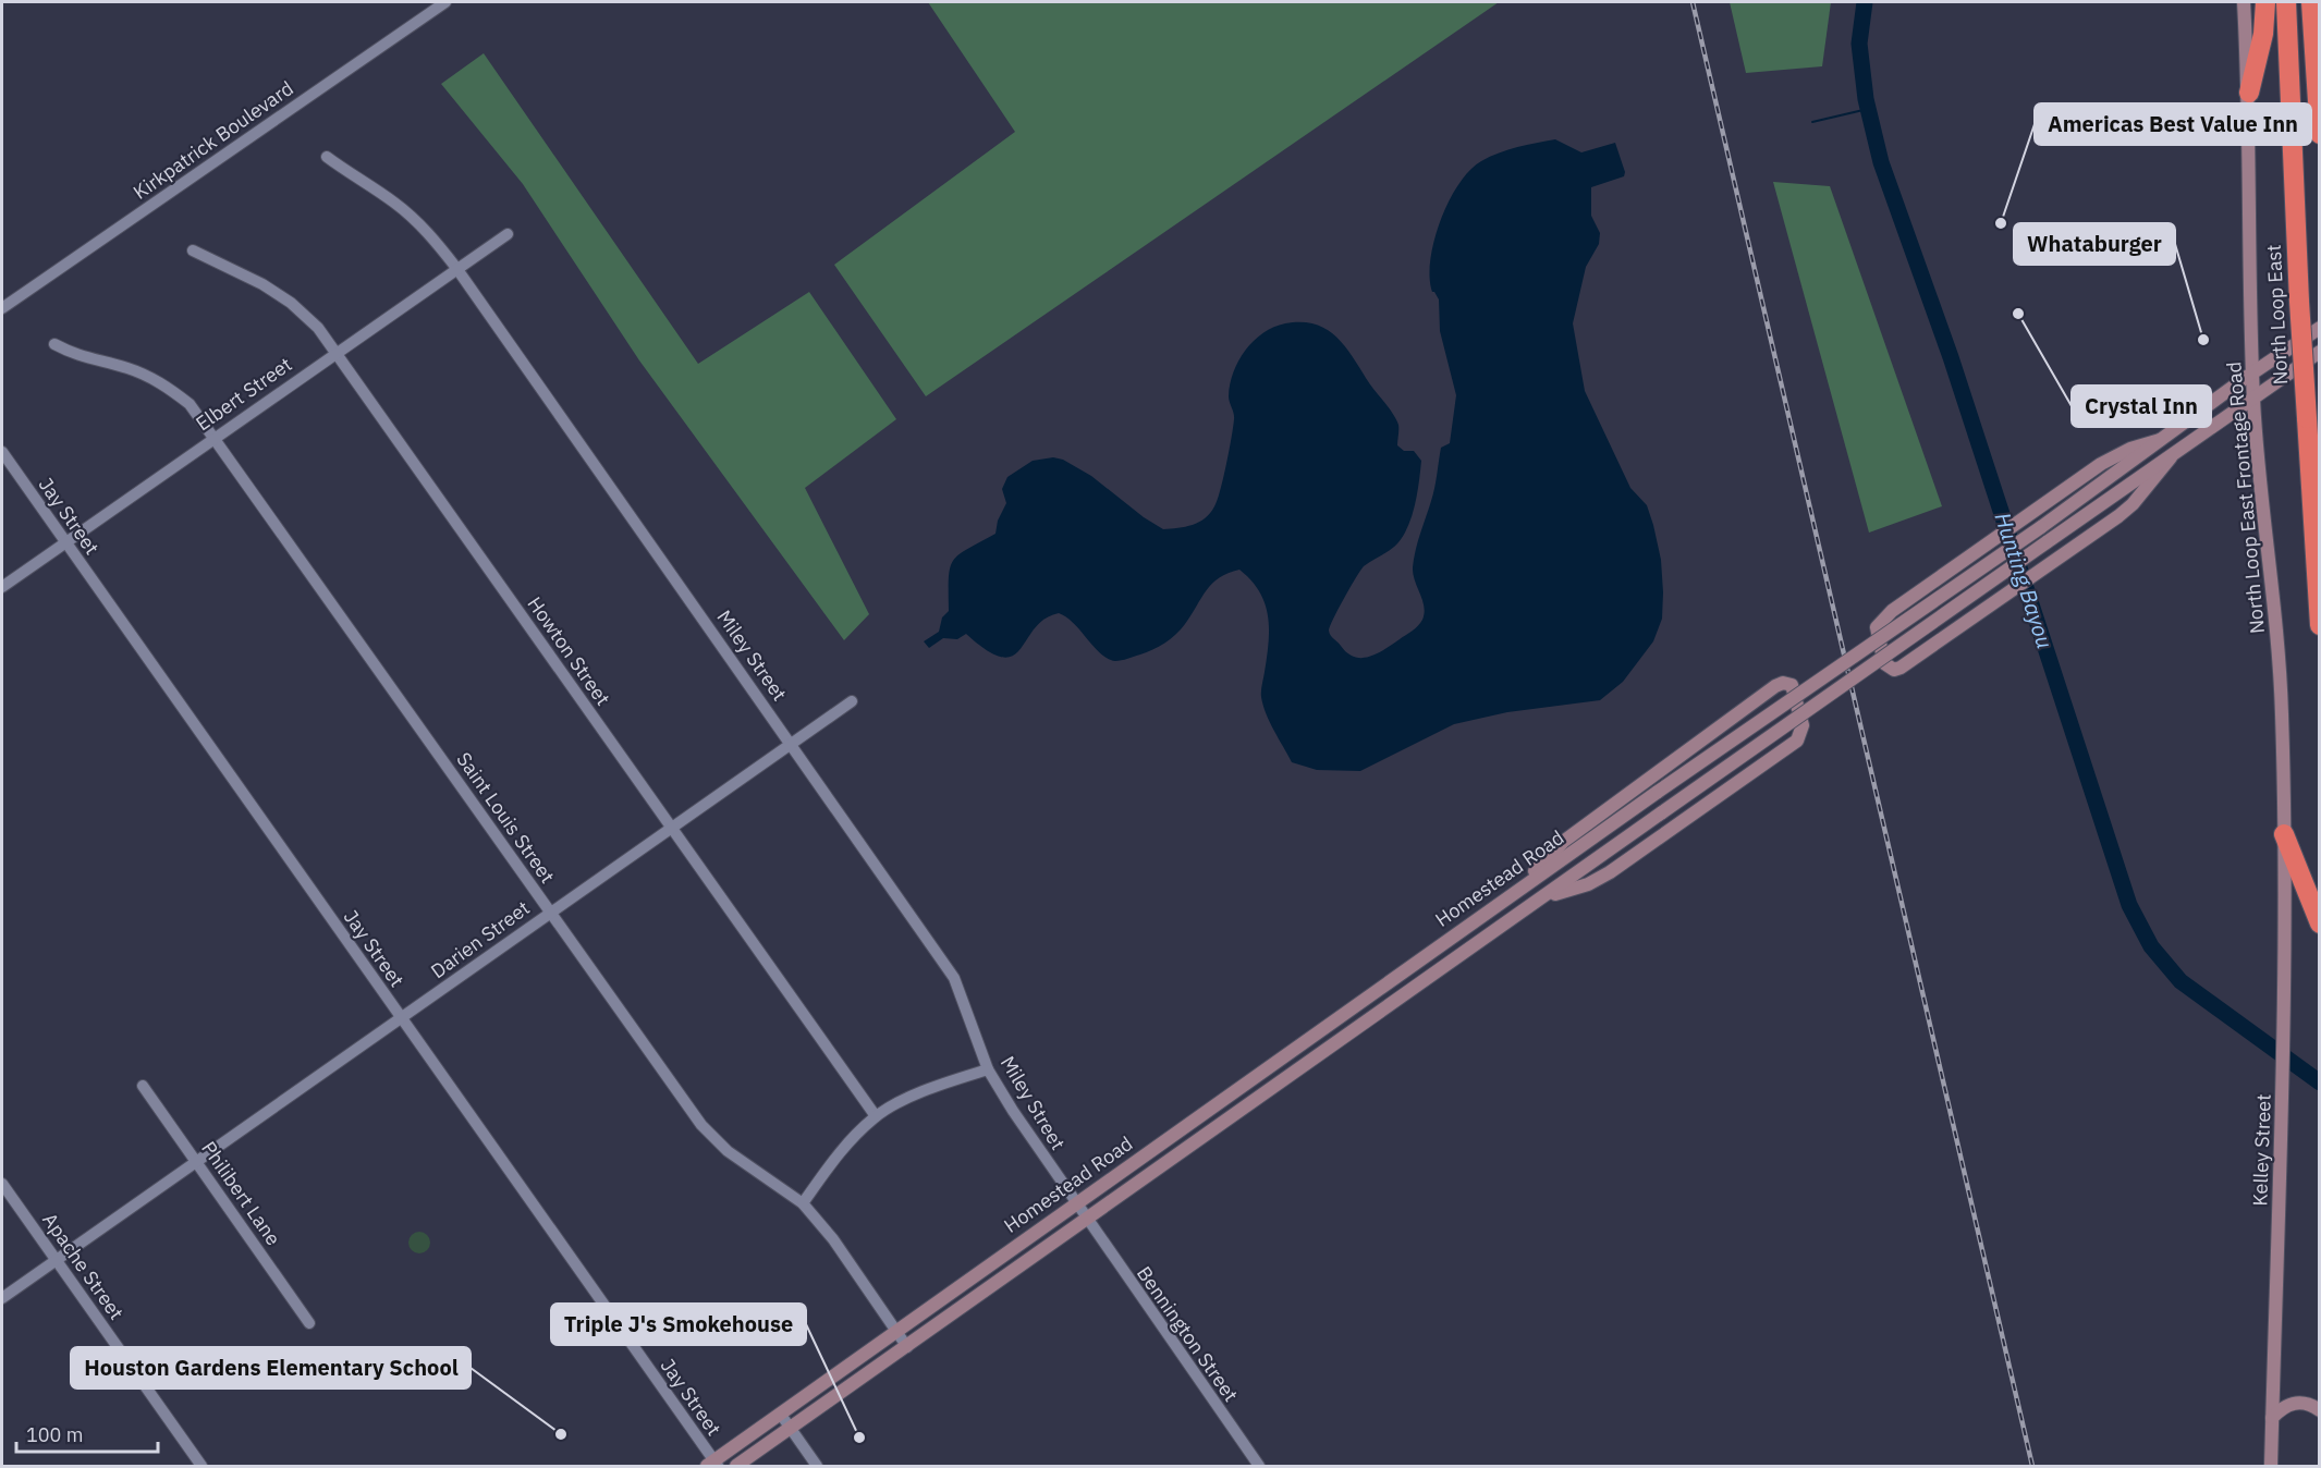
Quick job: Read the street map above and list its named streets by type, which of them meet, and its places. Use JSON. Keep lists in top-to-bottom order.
{
  "streets": {
    "highway": ["North Loop East"],
    "main road": ["North Loop East Frontage Road", "Homestead Road", "Kelley Street"],
    "street": [
      "Kirkpatrick Boulevard",
      "Elbert Street",
      "Jay Street",
      "Howton Street",
      "Miley Street",
      "Saint Louis Street",
      "Darien Street",
      "Philibert Lane",
      "Apache Street",
      "Bennington Street"
    ]
  },
  "crossings": [
    ["Elbert Street", "Jay Street"],
    ["Elbert Street", "Howton Street"],
    ["Elbert Street", "Miley Street"],
    ["Elbert Street", "Saint Louis Street"],
    ["North Loop East Frontage Road", "Homestead Road"],
    ["North Loop East Frontage Road", "Kelley Street"],
    ["Jay Street", "Homestead Road"],
    ["Jay Street", "Darien Street"],
    ["Howton Street", "Darien Street"],
    ["Miley Street", "Homestead Road"],
    ["Miley Street", "Darien Street"],
    ["Miley Street", "Bennington Street"],
    ["Saint Louis Street", "Homestead Road"],
    ["Saint Louis Street", "Darien Street"],
    ["Homestead Road", "Bennington Street"],
    ["Darien Street", "Philibert Lane"],
    ["Darien Street", "Apache Street"]
  ],
  "water": ["Hunting Bayou"],
  "places": [
    "Americas Best Value Inn",
    "Crystal Inn",
    "Whataburger",
    "Houston Gardens Elementary School",
    "Triple J's Smokehouse"
  ],
  "scale_bar": "100 m"
}
